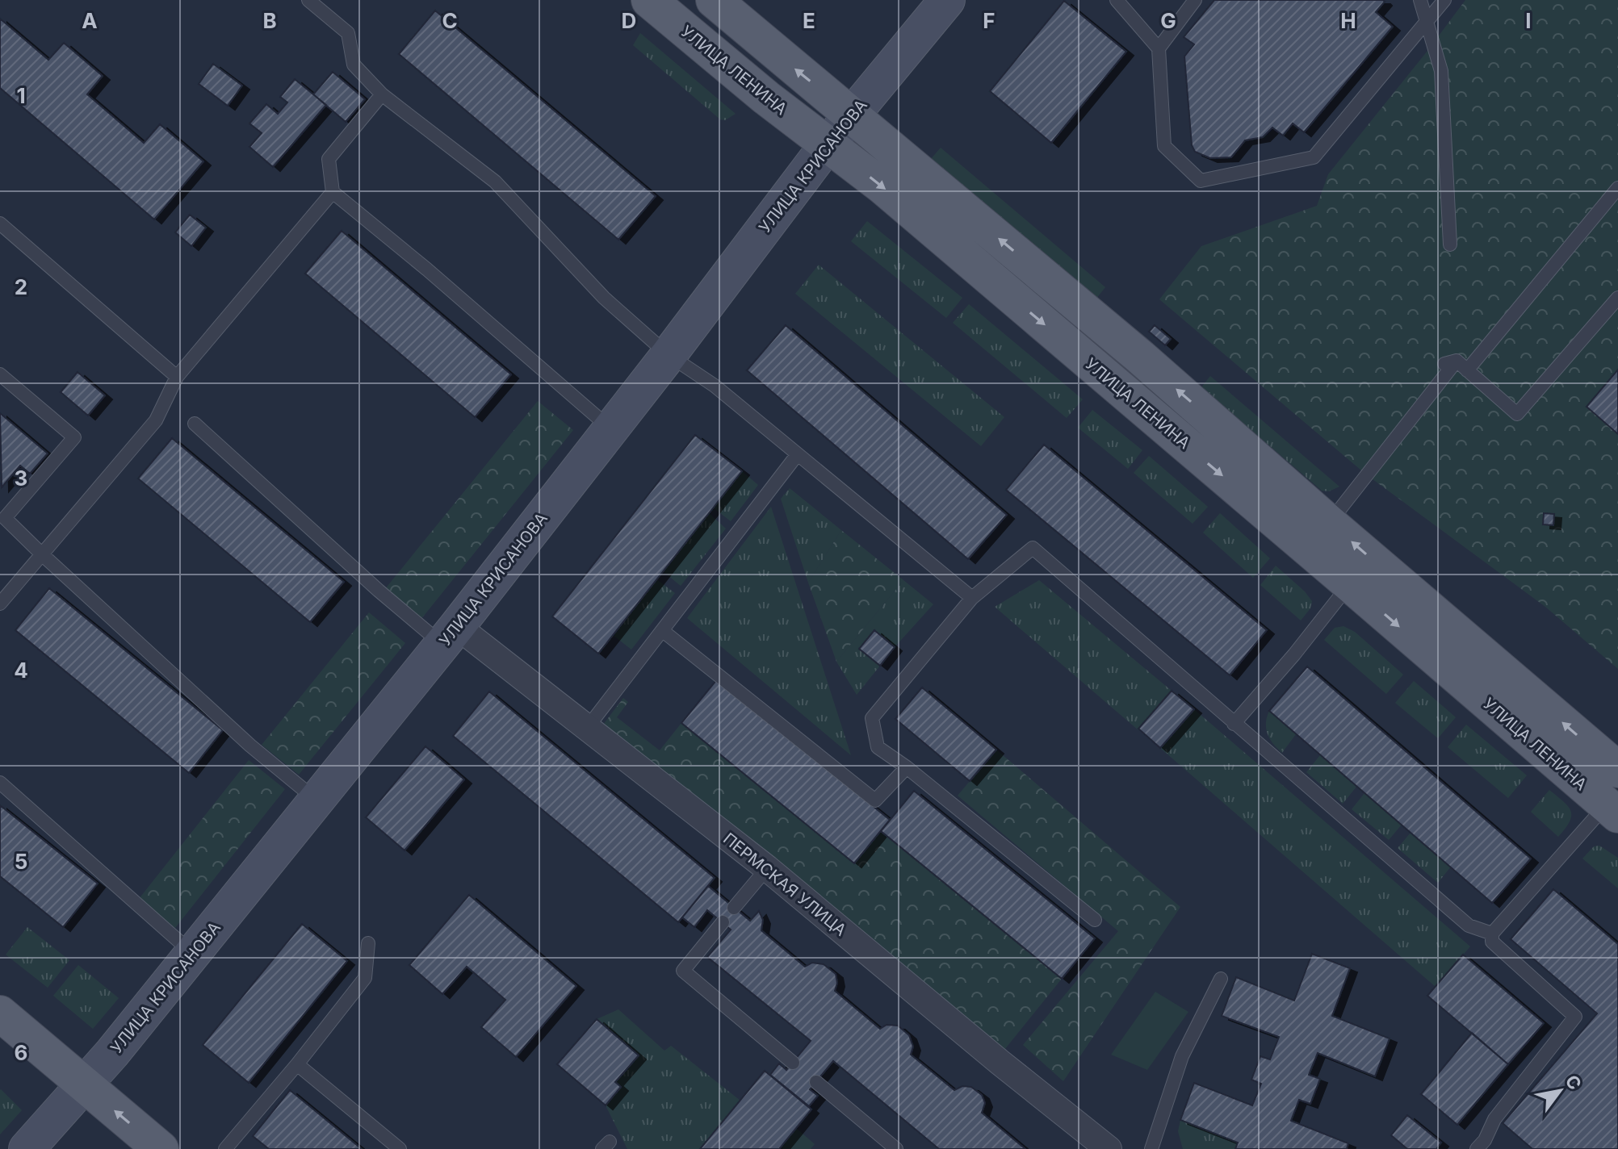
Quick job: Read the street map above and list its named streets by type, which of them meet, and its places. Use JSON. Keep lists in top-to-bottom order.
{
  "streets": {
    "main road": ["УЛИЦА ЛЕНИНА", "УЛИЦА КРИСАНОВА"],
    "street": ["ПЕРМСКАЯ УЛИЦА"]
  },
  "crossings": [
    ["УЛИЦА ЛЕНИНА", "УЛИЦА КРИСАНОВА"],
    ["УЛИЦА КРИСАНОВА", "ПЕРМСКАЯ УЛИЦА"]
  ],
  "north": "top right",
  "grid": {
    "columns": [
      "A",
      "B",
      "C",
      "D",
      "E",
      "F",
      "G",
      "H",
      "I"
    ],
    "rows": [
      "1",
      "2",
      "3",
      "4",
      "5",
      "6"
    ]
  }
}
